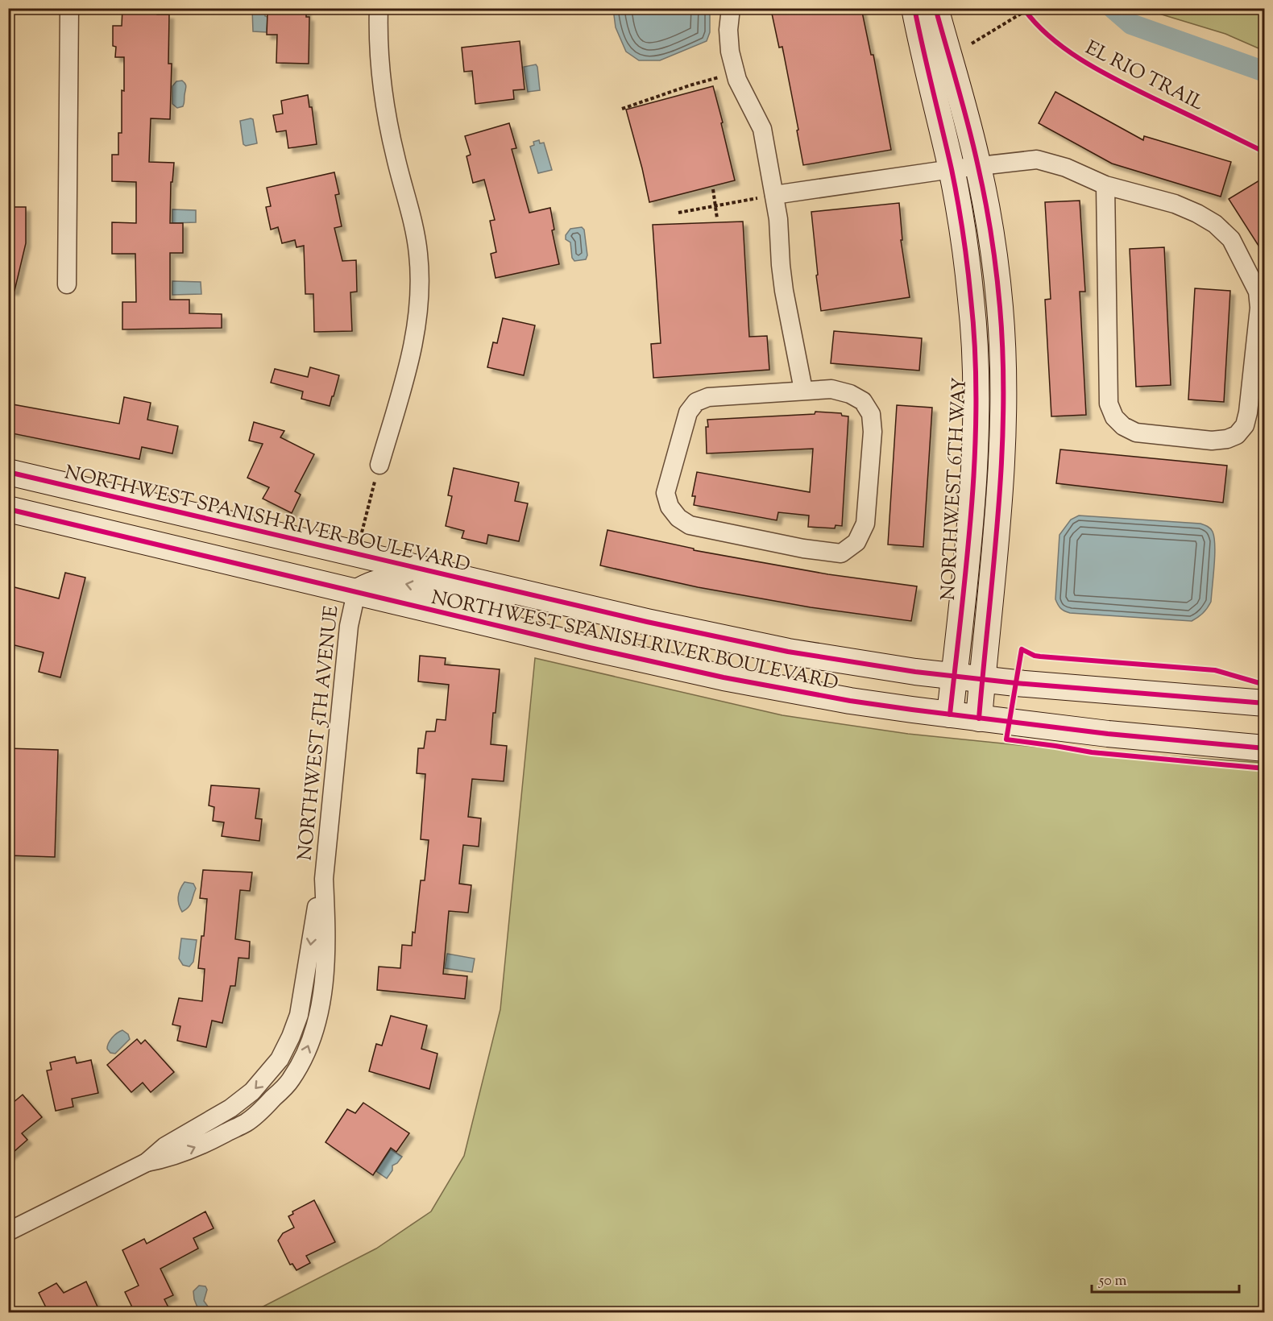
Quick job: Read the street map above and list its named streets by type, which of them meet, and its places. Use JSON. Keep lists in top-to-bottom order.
{
  "streets": {
    "main road": ["NORTHWEST 6TH WAY", "NORTHWEST SPANISH RIVER BOULEVARD"],
    "street": ["NORTHWEST 5TH AVENUE"],
    "cycle path": ["EL RIO TRAIL"]
  },
  "crossings": [
    ["NORTHWEST 6TH WAY", "NORTHWEST SPANISH RIVER BOULEVARD"],
    ["NORTHWEST SPANISH RIVER BOULEVARD", "NORTHWEST 5TH AVENUE"]
  ],
  "scale_bar": "50 m"
}
